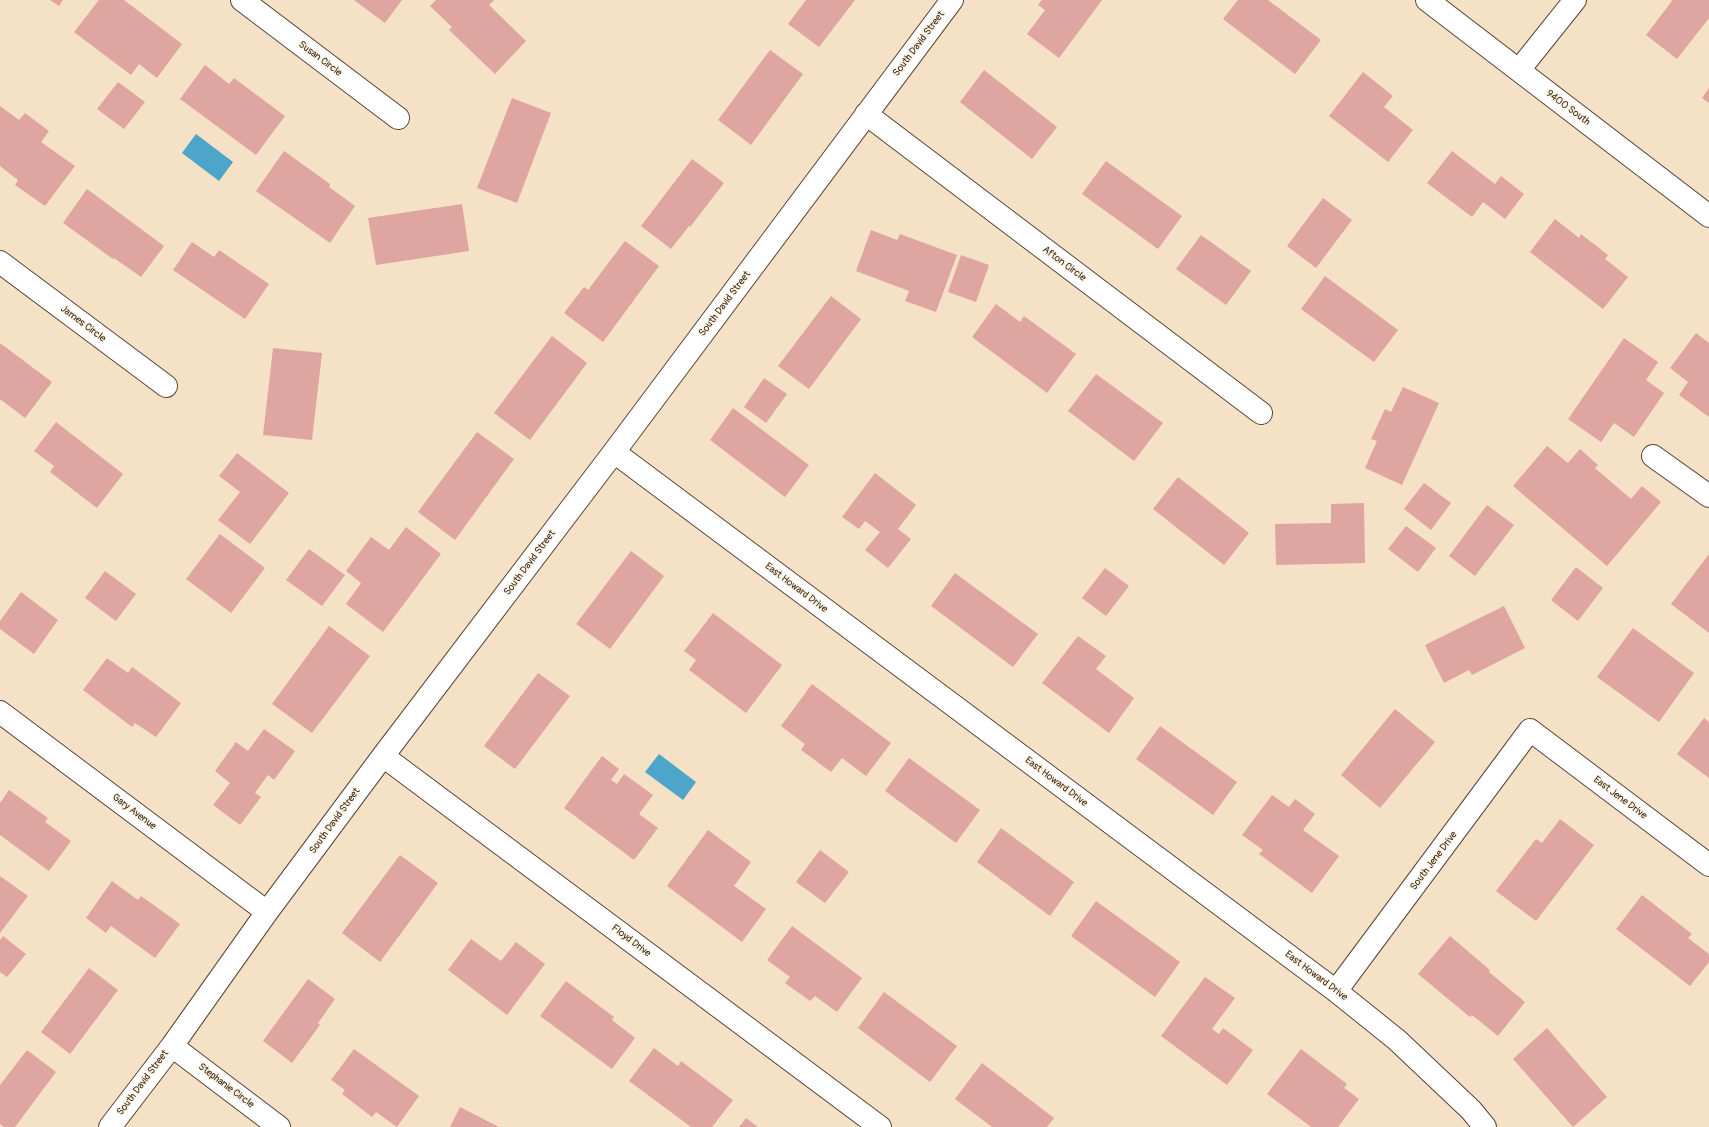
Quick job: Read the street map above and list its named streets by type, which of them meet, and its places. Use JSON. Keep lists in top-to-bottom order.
{
  "streets": {
    "street": [
      "South David Street",
      "Susan Circle",
      "9400 South",
      "Afton Circle",
      "James Circle",
      "East Howard Drive",
      "East Jene Drive",
      "Gary Avenue",
      "South Jene Drive",
      "Floyd Drive",
      "Stephanie Circle"
    ]
  },
  "crossings": [
    ["South David Street", "Afton Circle"],
    ["South David Street", "East Howard Drive"],
    ["South David Street", "Gary Avenue"],
    ["South David Street", "Floyd Drive"],
    ["South David Street", "Stephanie Circle"],
    ["East Howard Drive", "South Jene Drive"],
    ["East Jene Drive", "South Jene Drive"]
  ]
}
